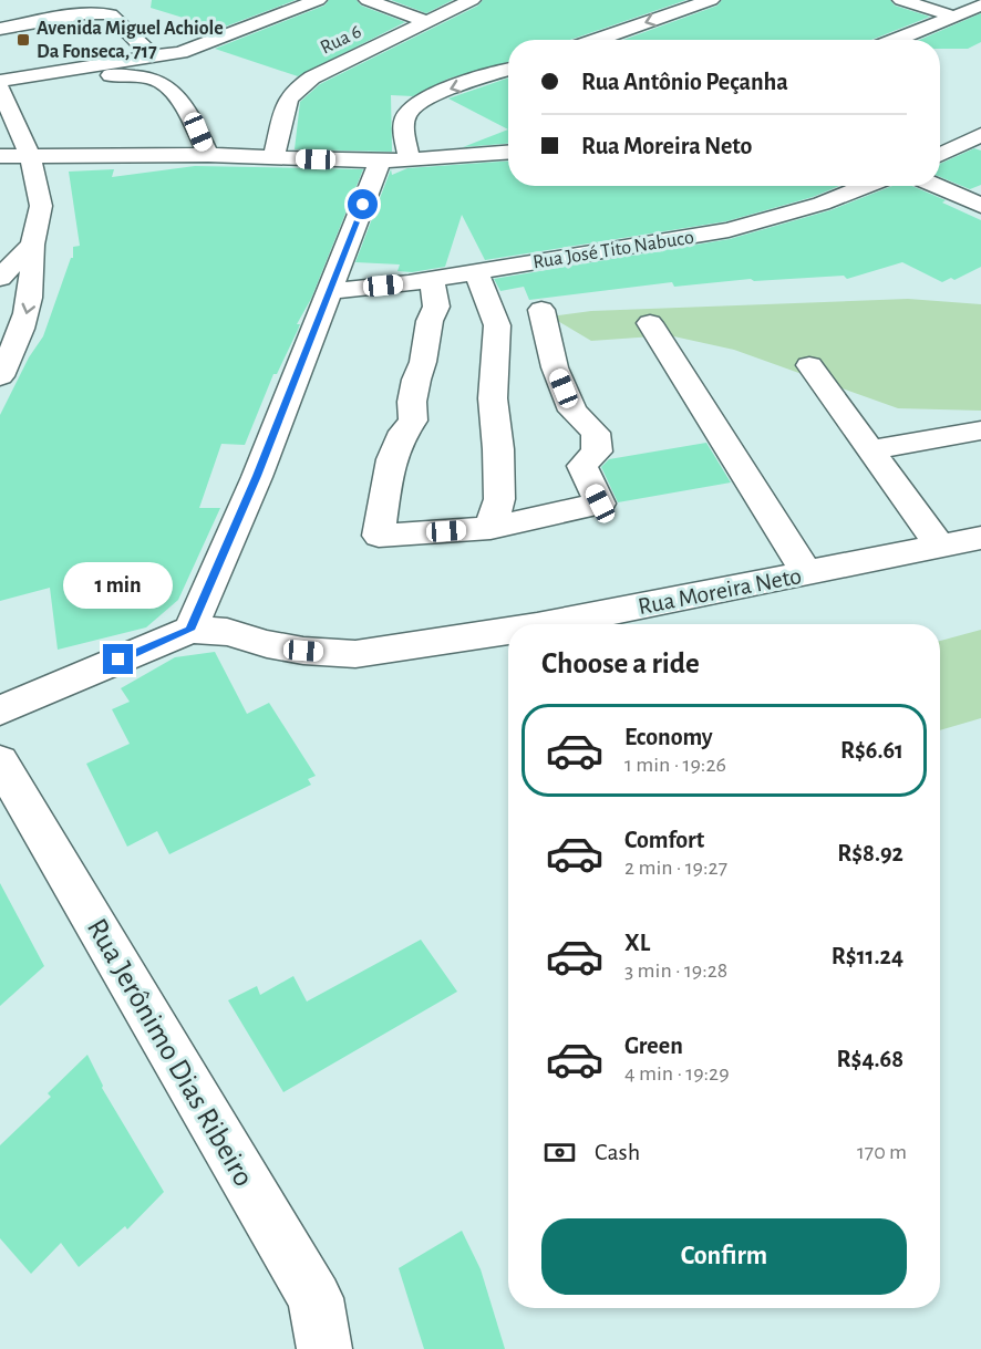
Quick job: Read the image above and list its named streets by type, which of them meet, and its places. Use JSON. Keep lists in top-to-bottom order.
{
  "streets": {
    "street": [
      "Rua 6",
      "Rua José Tito Nabuco",
      "Rua Moreira Neto",
      "Rua Jerônimo Dias Ribeiro"
    ]
  },
  "places": {
    "transit": ["Avenida Miguel Achiole Da Fonseca, 717"]
  },
  "page": {
    "banner": ["Rua Antônio Peçanha", "Rua Moreira Neto"],
    "bubble": "1 min",
    "heading": "Choose a ride",
    "list": [
      {
        "name": "Economy",
        "note": "1 min · 19:26",
        "value": "R$6.61"
      },
      {
        "name": "Comfort",
        "note": "2 min · 19:27",
        "value": "R$8.92"
      },
      {
        "name": "XL",
        "note": "3 min · 19:28",
        "value": "R$11.24"
      },
      {
        "name": "Green",
        "note": "4 min · 19:29",
        "value": "R$4.68"
      }
    ],
    "pay": ["Cash", "170 m"],
    "buttons": "Confirm"
  }
}
